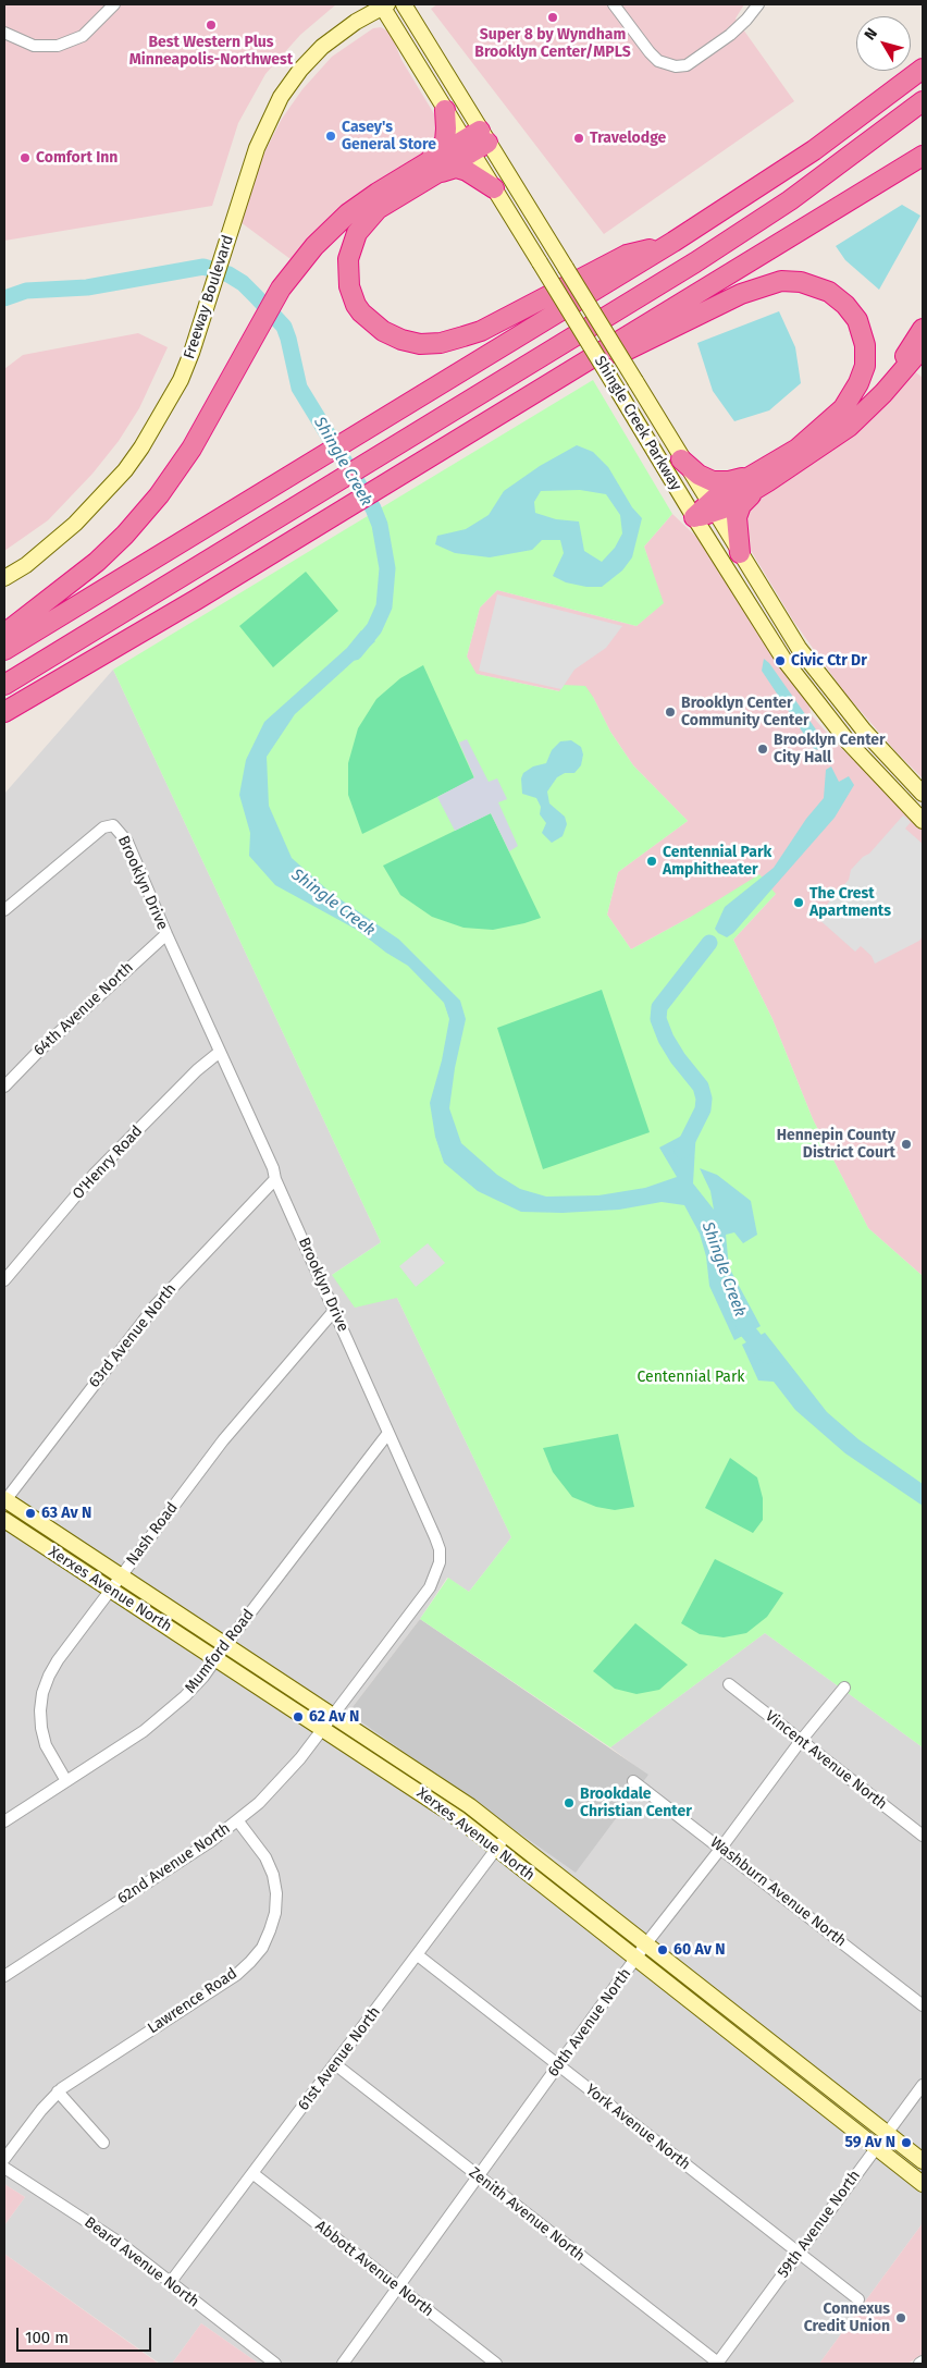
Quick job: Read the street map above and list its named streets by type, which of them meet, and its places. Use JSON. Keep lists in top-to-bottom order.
{
  "streets": {
    "street": [
      "Freeway Boulevard",
      "Shingle Creek Parkway",
      "Brooklyn Drive",
      "64th Avenue North",
      "O'Henry Road",
      "63rd Avenue North",
      "Nash Road",
      "Xerxes Avenue North",
      "Mumford Road",
      "Vincent Avenue North",
      "62nd Avenue North",
      "Washburn Avenue North",
      "Lawrence Road",
      "60th Avenue North",
      "61st Avenue North",
      "York Avenue North",
      "Zenith Avenue North",
      "59th Avenue North",
      "Beard Avenue North",
      "Abbott Avenue North"
    ]
  },
  "crossings": [
    ["Freeway Boulevard", "Shingle Creek Parkway"],
    ["Brooklyn Drive", "64th Avenue North"],
    ["Brooklyn Drive", "O'Henry Road"],
    ["Brooklyn Drive", "63rd Avenue North"],
    ["Brooklyn Drive", "Nash Road"],
    ["Brooklyn Drive", "Xerxes Avenue North"],
    ["Brooklyn Drive", "Mumford Road"],
    ["Brooklyn Drive", "62nd Avenue North"],
    ["63rd Avenue North", "Xerxes Avenue North"],
    ["Nash Road", "Xerxes Avenue North"],
    ["Nash Road", "Mumford Road"],
    ["Xerxes Avenue North", "Mumford Road"],
    ["Xerxes Avenue North", "62nd Avenue North"],
    ["Xerxes Avenue North", "60th Avenue North"],
    ["Xerxes Avenue North", "61st Avenue North"],
    ["Xerxes Avenue North", "59th Avenue North"],
    ["Vincent Avenue North", "60th Avenue North"],
    ["62nd Avenue North", "Lawrence Road"],
    ["Washburn Avenue North", "60th Avenue North"],
    ["60th Avenue North", "York Avenue North"],
    ["60th Avenue North", "Zenith Avenue North"],
    ["60th Avenue North", "Abbott Avenue North"],
    ["61st Avenue North", "York Avenue North"],
    ["61st Avenue North", "Zenith Avenue North"],
    ["61st Avenue North", "Beard Avenue North"],
    ["61st Avenue North", "Abbott Avenue North"],
    ["York Avenue North", "59th Avenue North"],
    ["Zenith Avenue North", "59th Avenue North"]
  ],
  "water": ["Shingle Creek"],
  "parks": ["Centennial Park"],
  "places": [
    "Super 8 by Wyndham Brooklyn Center/MPLS",
    "Best Western Plus Minneapolis-Northwest",
    "Casey's General Store",
    "Travelodge",
    "Comfort Inn",
    "Civic Ctr Dr",
    "Brooklyn Center Community Center",
    "Brooklyn Center City Hall",
    "Centennial Park Amphitheater",
    "The Crest Apartments",
    "Hennepin County District Court",
    "63 Av N",
    "62 Av N",
    "Brookdale Christian Center",
    "60 Av N",
    "59 Av N",
    "Connexus Credit Union"
  ],
  "scale_bar": "100 m",
  "north": "top left"
}
